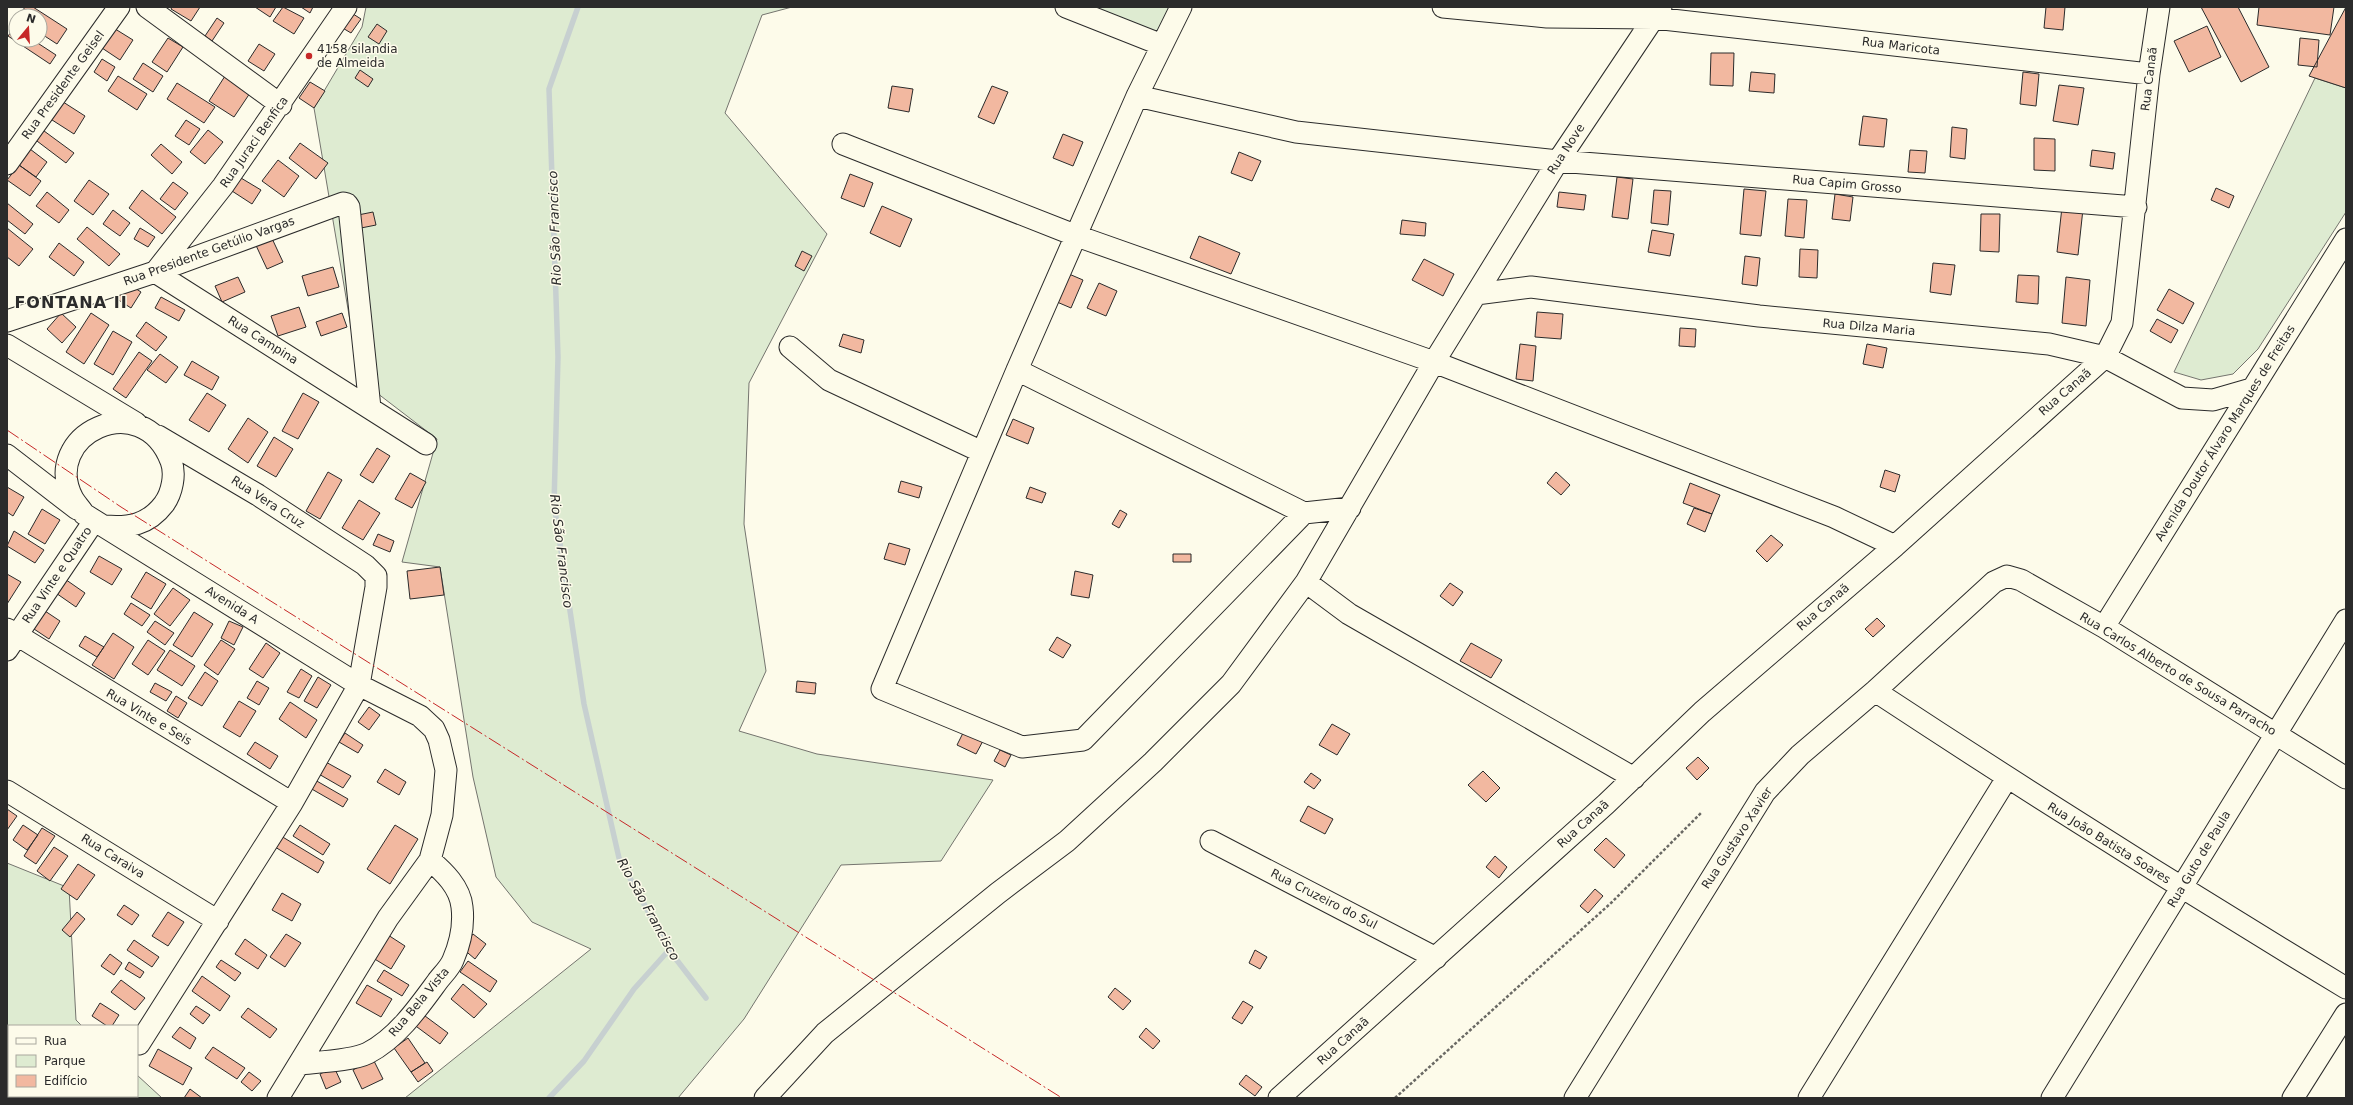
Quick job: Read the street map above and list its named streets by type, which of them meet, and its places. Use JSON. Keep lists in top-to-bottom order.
{
  "streets": {
    "street": [
      "Rua Maricota",
      "Rua Canaã",
      "Rua Presidente Geisel",
      "Rua Juraci Benfica",
      "Rua Nove",
      "Rua Capim Grosso",
      "Rua Presidente Getúlio Vargas",
      "Rua Dilza Maria",
      "Rua Campina",
      "Avenida Doutor Álvaro Marques de Freitas",
      "Rua Vera Cruz",
      "Rua Vinte e Quatro",
      "Avenida A",
      "Rua Carlos Alberto de Sousa Parracho",
      "Rua Vinte e Seis",
      "Rua Gustavo Xavier",
      "Rua João Batista Soares",
      "Rua Caraiva",
      "Rua Guto de Paula",
      "Rua Cruzeiro do Sul",
      "Rua Bela Vista"
    ]
  },
  "crossings": [
    ["Rua Maricota", "Rua Canaã"],
    ["Rua Maricota", "Rua Nove"],
    ["Rua Canaã", "Rua Capim Grosso"],
    ["Rua Canaã", "Rua Dilza Maria"],
    ["Rua Canaã", "Rua Cruzeiro do Sul"],
    ["Rua Juraci Benfica", "Rua Presidente Getúlio Vargas"],
    ["Rua Juraci Benfica", "Rua Campina"],
    ["Rua Nove", "Rua Capim Grosso"],
    ["Rua Nove", "Rua Dilza Maria"],
    ["Rua Presidente Getúlio Vargas", "Rua Campina"],
    ["Rua Dilza Maria", "Avenida Doutor Álvaro Marques de Freitas"],
    ["Avenida Doutor Álvaro Marques de Freitas", "Rua Carlos Alberto de Sousa Parracho"],
    ["Rua Vera Cruz", "Rua Vinte e Quatro"],
    ["Rua Vera Cruz", "Avenida A"],
    ["Rua Vinte e Quatro", "Avenida A"],
    ["Rua Vinte e Quatro", "Rua Vinte e Seis"],
    ["Rua Carlos Alberto de Sousa Parracho", "Rua Gustavo Xavier"],
    ["Rua Carlos Alberto de Sousa Parracho", "Rua Guto de Paula"],
    ["Rua Gustavo Xavier", "Rua João Batista Soares"],
    ["Rua João Batista Soares", "Rua Guto de Paula"]
  ],
  "districts": ["FONTANA II"],
  "water": ["Rio São Francisco"],
  "places": ["4158 silandia de Almeida"],
  "legend": ["Rua", "Parque", "Edifício"],
  "north": "top"
}
